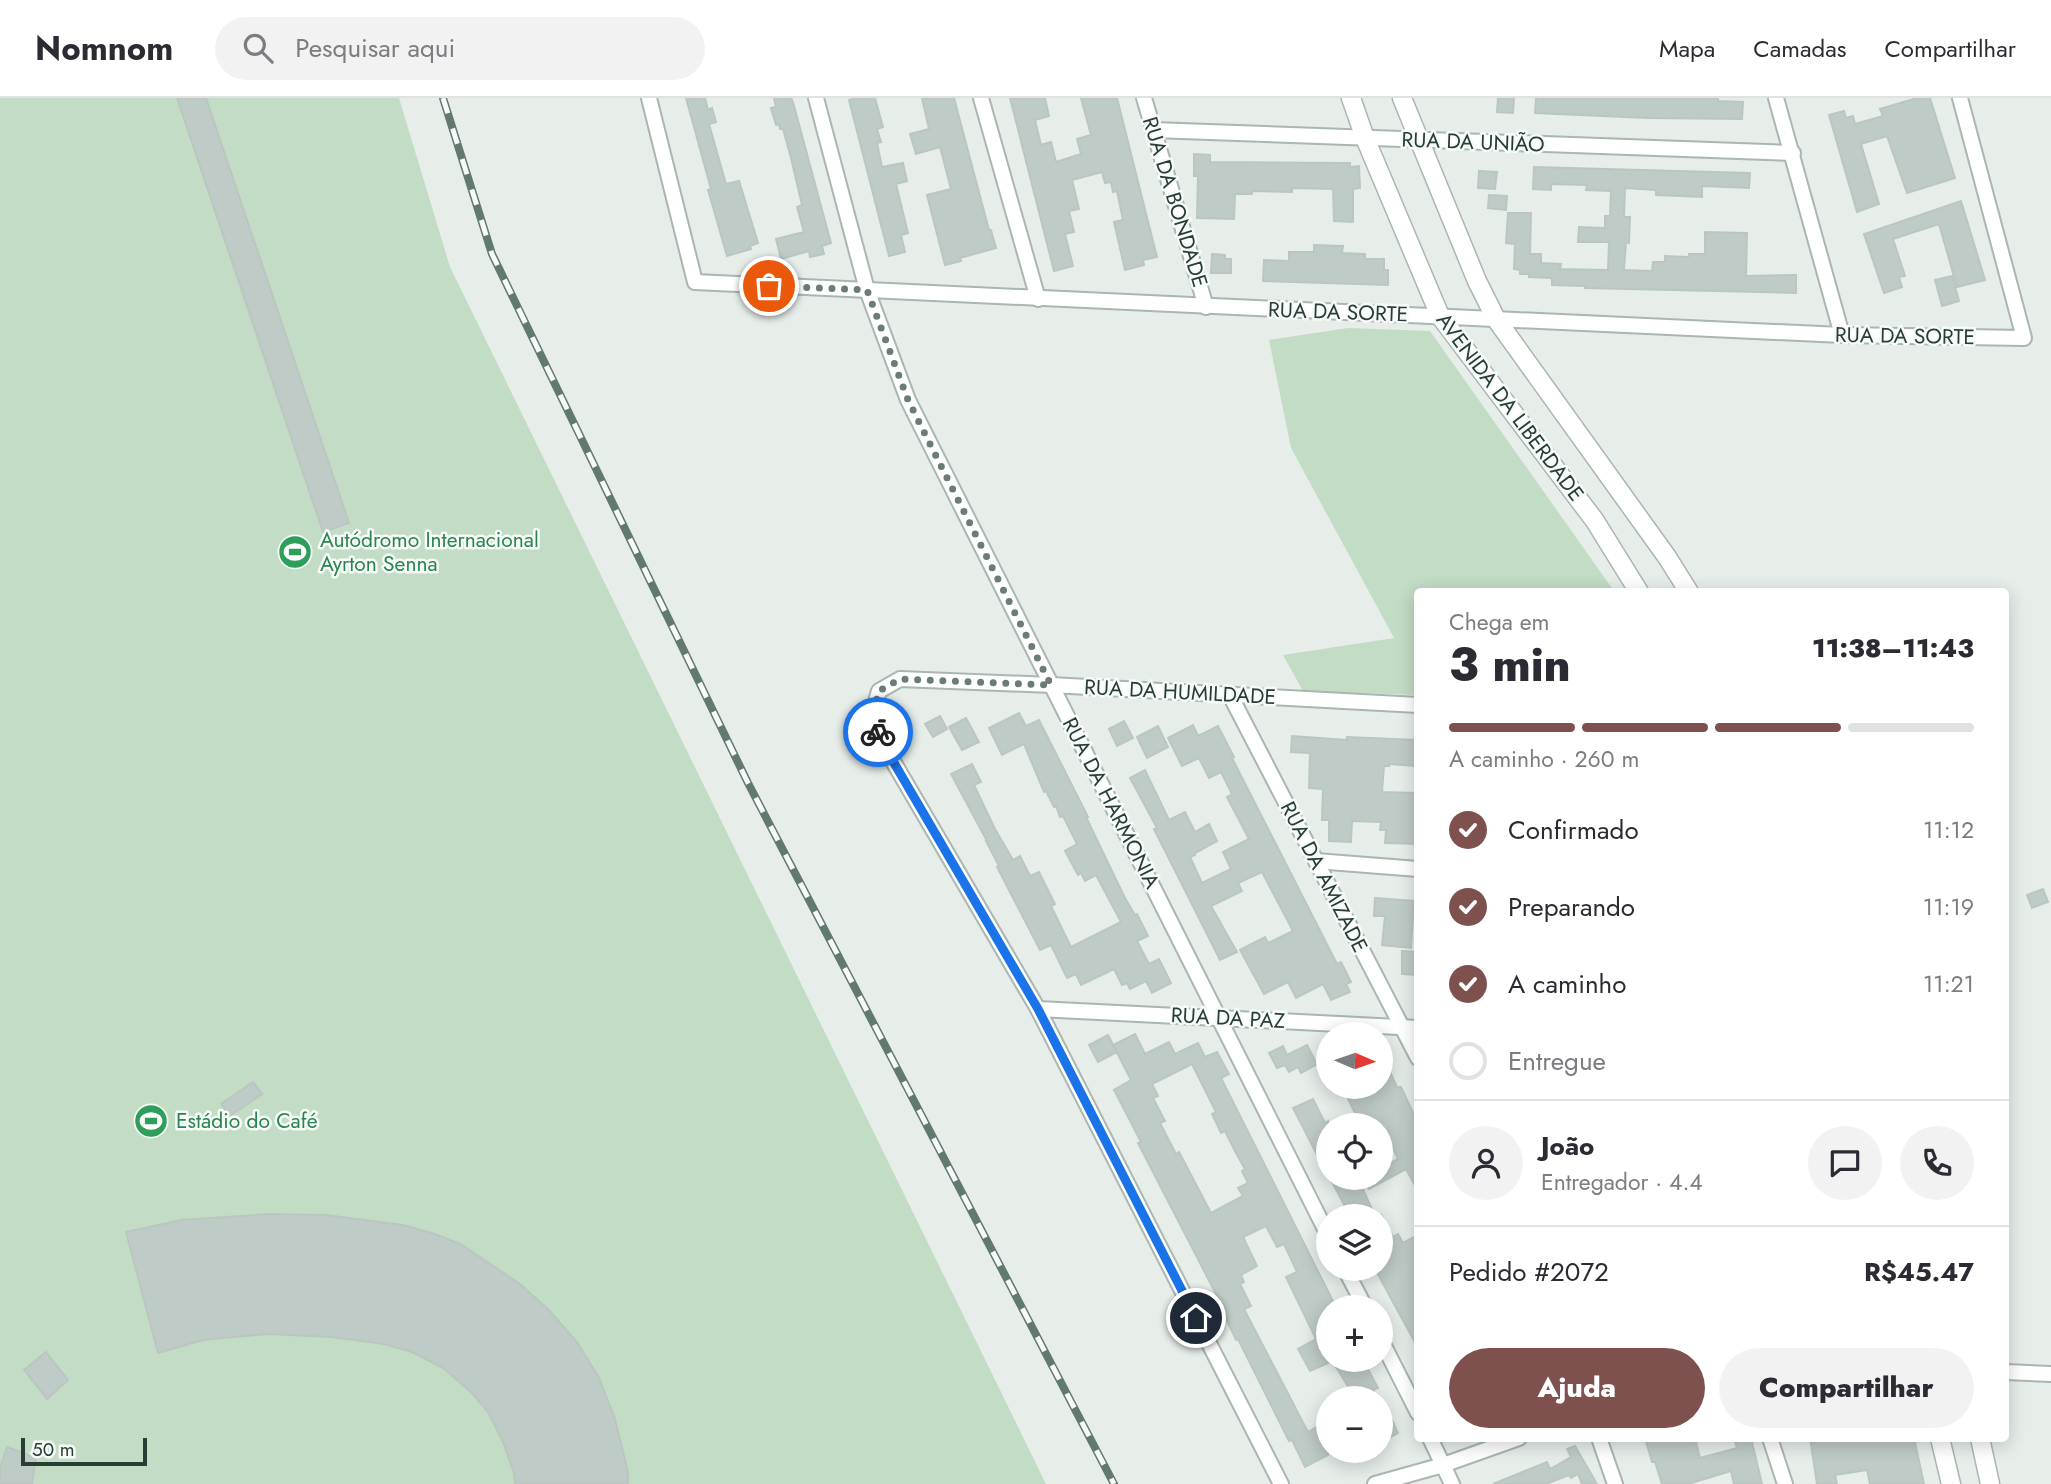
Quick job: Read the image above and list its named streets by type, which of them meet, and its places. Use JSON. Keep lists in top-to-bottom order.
{
  "streets": {
    "street": [
      "RUA DA UNIÃO",
      "RUA DA BONDADE",
      "RUA DA SORTE",
      "AVENIDA DA LIBERDADE",
      "RUA DA HUMILDADE",
      "RUA DA HARMONIA",
      "RUA DA AMIZADE",
      "RUA DA PAZ"
    ]
  },
  "crossings": [
    ["RUA DA UNIÃO", "RUA DA BONDADE"],
    ["RUA DA UNIÃO", "AVENIDA DA LIBERDADE"],
    ["RUA DA BONDADE", "RUA DA SORTE"],
    ["RUA DA SORTE", "AVENIDA DA LIBERDADE"],
    ["RUA DA SORTE", "RUA DA HARMONIA"],
    ["RUA DA HUMILDADE", "RUA DA HARMONIA"],
    ["RUA DA HUMILDADE", "RUA DA AMIZADE"],
    ["RUA DA HUMILDADE", "RUA DA PAZ"],
    ["RUA DA HARMONIA", "RUA DA PAZ"],
    ["RUA DA AMIZADE", "RUA DA PAZ"]
  ],
  "places": {
    "sports": ["Autódromo Internacional Ayrton Senna", "Estádio do Café"]
  },
  "scale_bar": "50 m",
  "north": "right",
  "page": {
    "header": "Nomnom",
    "search": "Pesquisar aqui",
    "nav": ["Mapa", "Camadas", "Compartilhar"],
    "heading": ["3 min", "Chega em", "11:38–11:43"],
    "panel": [
      "João",
      "Entregador · 4.4",
      "Pedido #2072",
      "R$45.47"
    ],
    "bar": "A caminho · 260 m",
    "list": [
      ["Confirmado", "11:12"],
      ["Preparando", "11:19"],
      ["A caminho", "11:21"],
      "Entregue"
    ],
    "map_buttons": ["+", "−"],
    "buttons": ["Ajuda", "Compartilhar"],
    "scale": "50 m"
  }
}
